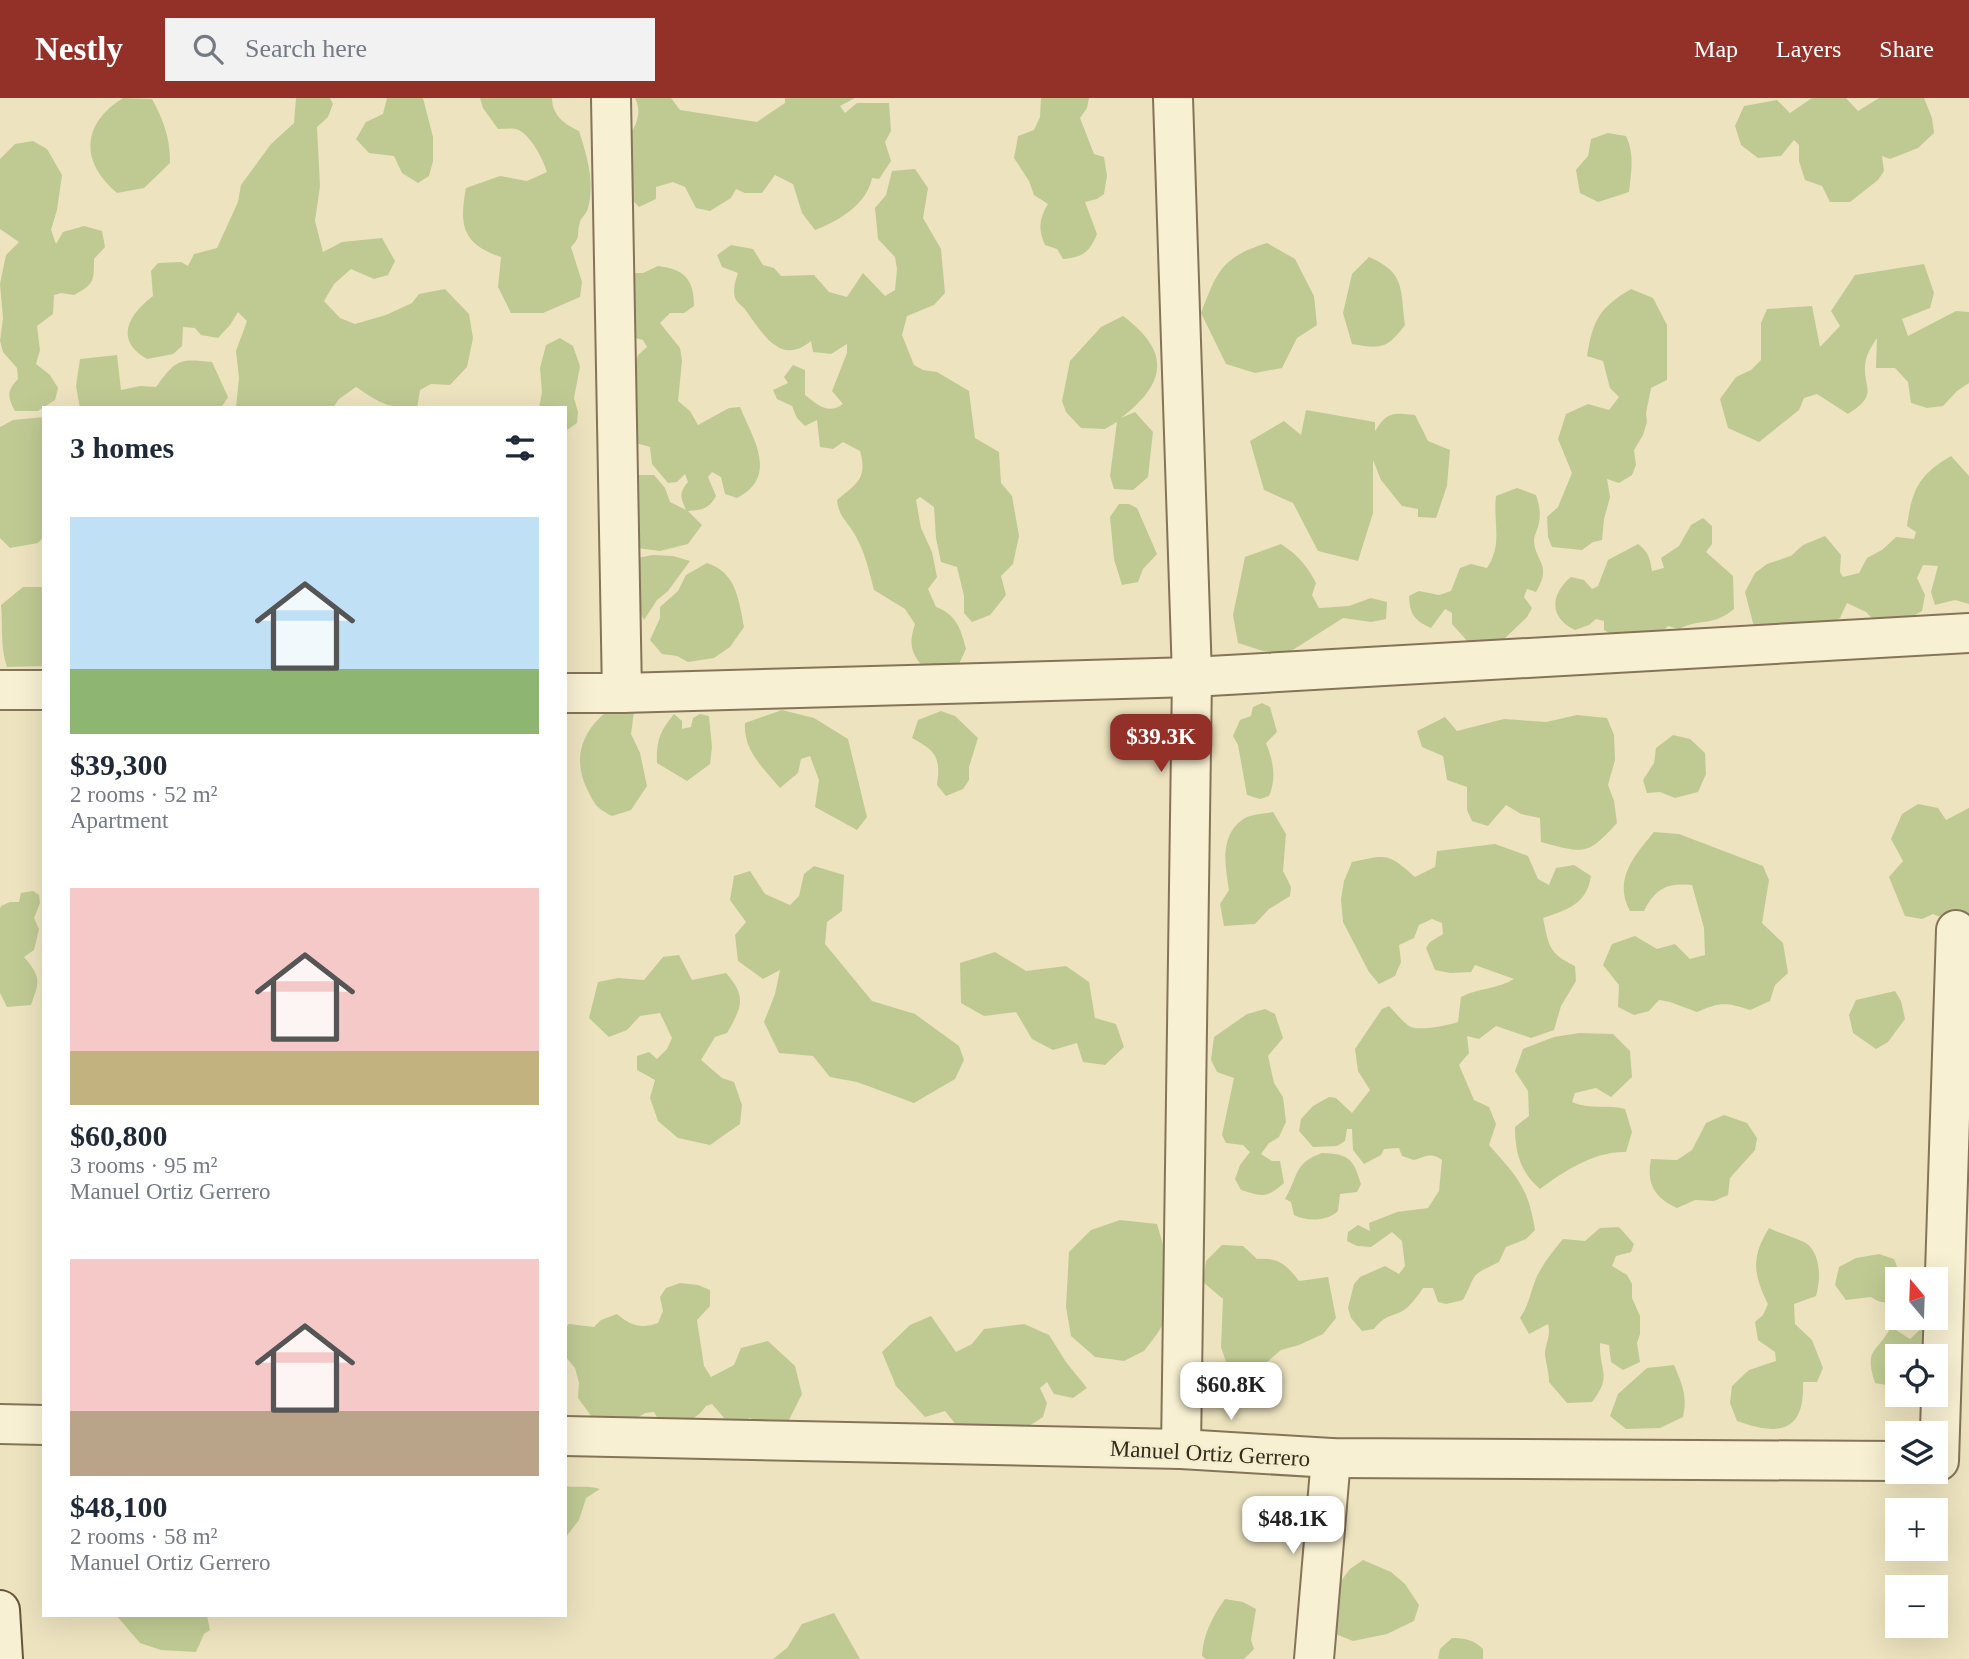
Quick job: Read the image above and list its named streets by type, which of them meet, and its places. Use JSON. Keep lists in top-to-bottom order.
{
  "streets": {
    "street": ["Manuel Ortiz Gerrero"]
  },
  "north": "top",
  "page": {
    "header": "Nestly",
    "search": "Search here",
    "nav": ["Map", "Layers", "Share"],
    "heading": "3 homes",
    "list": [
      {
        "name": "$39,300",
        "note": "2 rooms · 52 m² · Apartment"
      },
      {
        "name": "$60,800",
        "note": "3 rooms · 95 m² · Manuel Ortiz Gerrero"
      },
      {
        "name": "$48,100",
        "note": "2 rooms · 58 m² · Manuel Ortiz Gerrero"
      }
    ],
    "price": ["$39.3K", "$60.8K", "$48.1K"],
    "map_buttons": ["+", "−"]
  }
}
